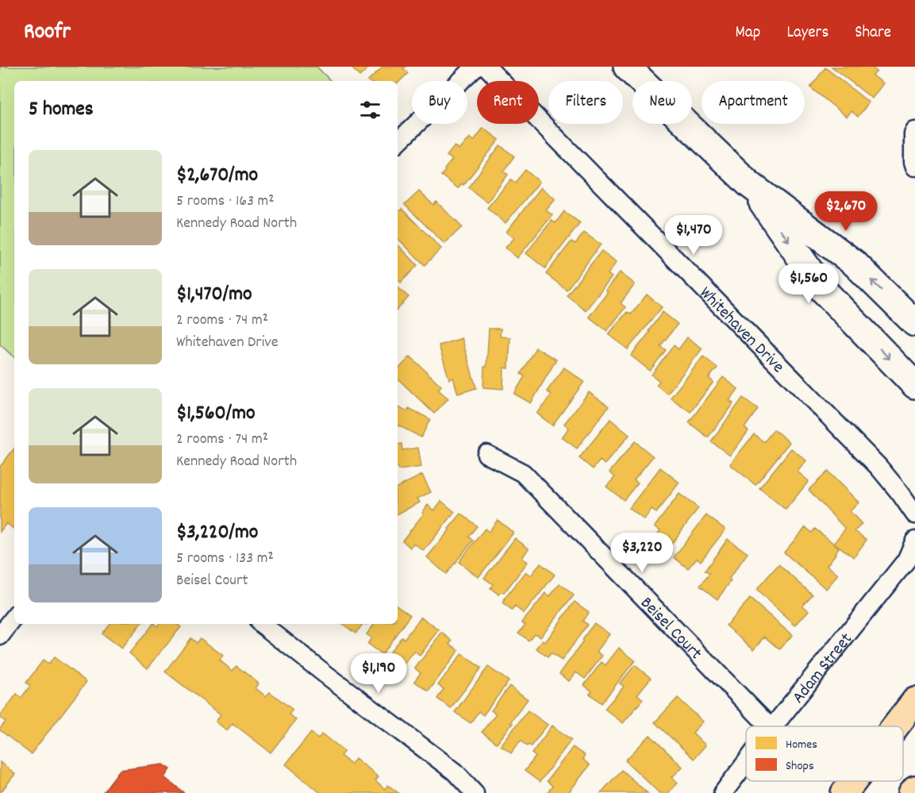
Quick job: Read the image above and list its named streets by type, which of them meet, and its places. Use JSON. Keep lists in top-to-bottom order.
{
  "streets": {
    "street": ["Whitehaven Drive", "Beisel Court", "Adam Street"]
  },
  "legend": ["Homes", "Shops"],
  "page": {
    "header": "Roofr",
    "nav": ["Map", "Layers", "Share"],
    "chip": [
      "Buy",
      "Rent",
      "Filters",
      "New",
      "Apartment"
    ],
    "heading": "5 homes",
    "list": [
      {
        "name": "$2,670/mo",
        "note": "5 rooms · 163 m² · Kennedy Road North"
      },
      {
        "name": "$1,470/mo",
        "note": "2 rooms · 74 m² · Whitehaven Drive"
      },
      {
        "name": "$1,560/mo",
        "note": "2 rooms · 74 m² · Kennedy Road North"
      },
      {
        "name": "$3,220/mo",
        "note": "5 rooms · 133 m² · Beisel Court"
      }
    ],
    "price": [
      "$2,670",
      "$1,470",
      "$1,560",
      "$3,220",
      "$1,190"
    ]
  }
}
